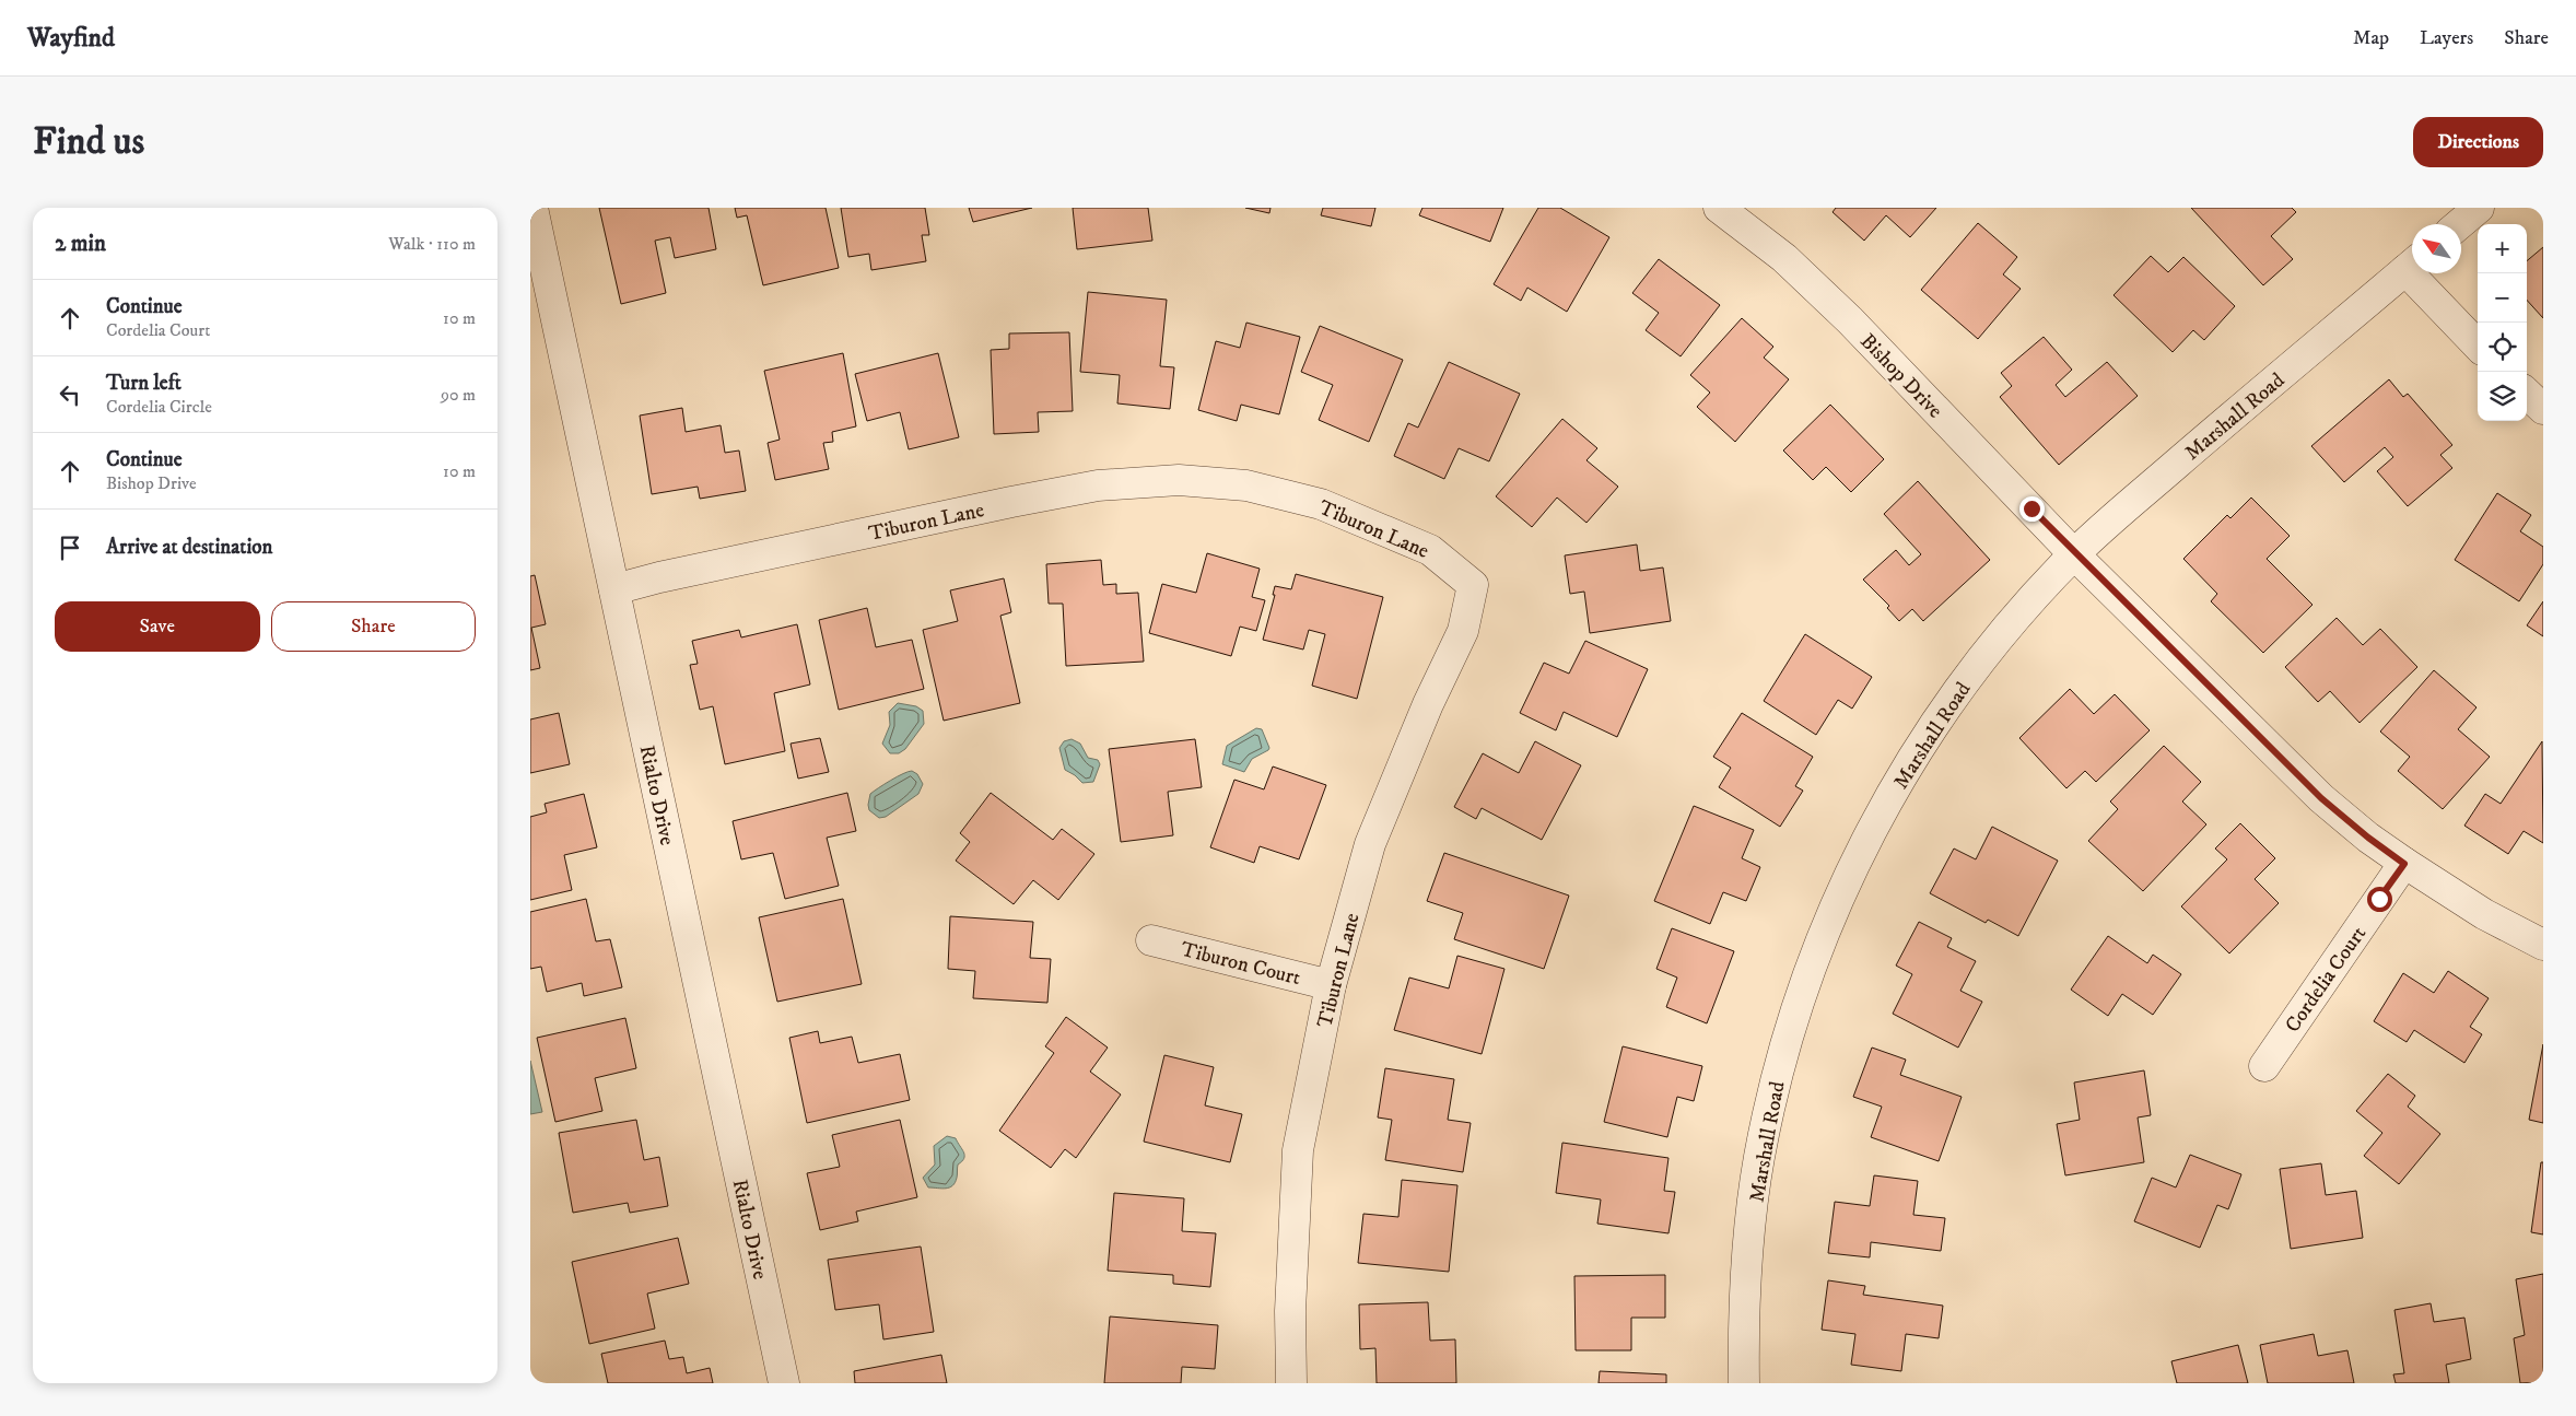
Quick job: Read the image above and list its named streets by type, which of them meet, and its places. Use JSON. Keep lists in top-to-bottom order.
{
  "streets": {
    "street": [
      "Bishop Drive",
      "Marshall Road",
      "Tiburon Lane",
      "Rialto Drive",
      "Tiburon Court",
      "Cordelia Court"
    ]
  },
  "crossings": [
    ["Bishop Drive", "Marshall Road"],
    ["Bishop Drive", "Cordelia Court"],
    ["Tiburon Lane", "Rialto Drive"],
    ["Tiburon Lane", "Tiburon Court"]
  ],
  "north": "top left",
  "page": {
    "header": "Wayfind",
    "nav": ["Map", "Layers", "Share"],
    "buttons": [
      "Directions",
      ["Save", "Share"]
    ],
    "title": "Find us",
    "heading": ["2 min", "Walk · 110 m"],
    "map_buttons": ["+", "−"],
    "list": [
      ["Continue", "Cordelia Court", "10 m"],
      ["Turn left", "Cordelia Circle", "90 m"],
      ["Continue", "Bishop Drive", "10 m"],
      "Arrive at destination"
    ]
  }
}
